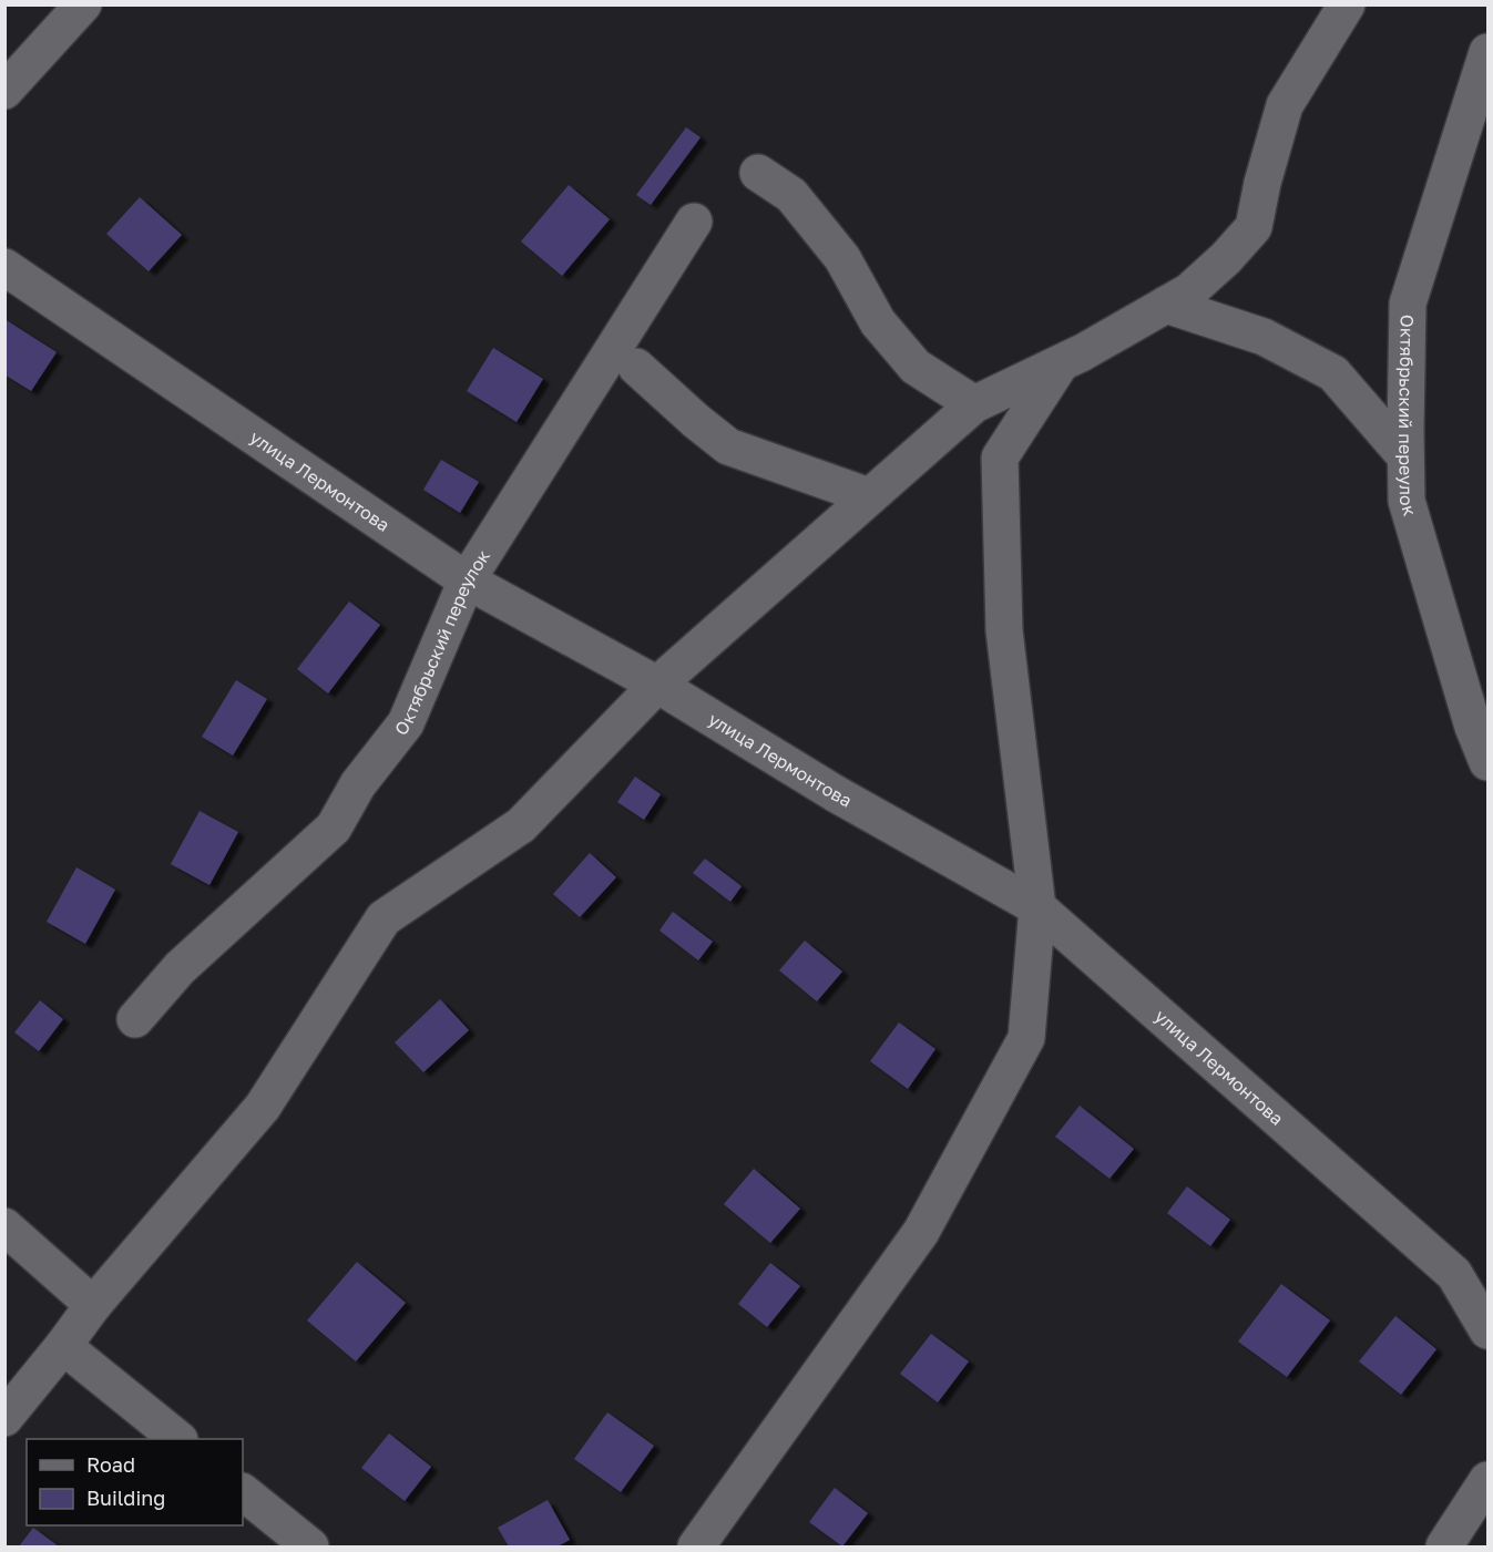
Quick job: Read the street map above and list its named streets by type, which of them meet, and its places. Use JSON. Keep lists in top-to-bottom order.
{
  "streets": {
    "street": ["Октябрьский переулок", "улица Лермонтова"]
  },
  "crossings": [
    ["Октябрьский переулок", "улица Лермонтова"]
  ],
  "legend": ["Road", "Building"]
}
